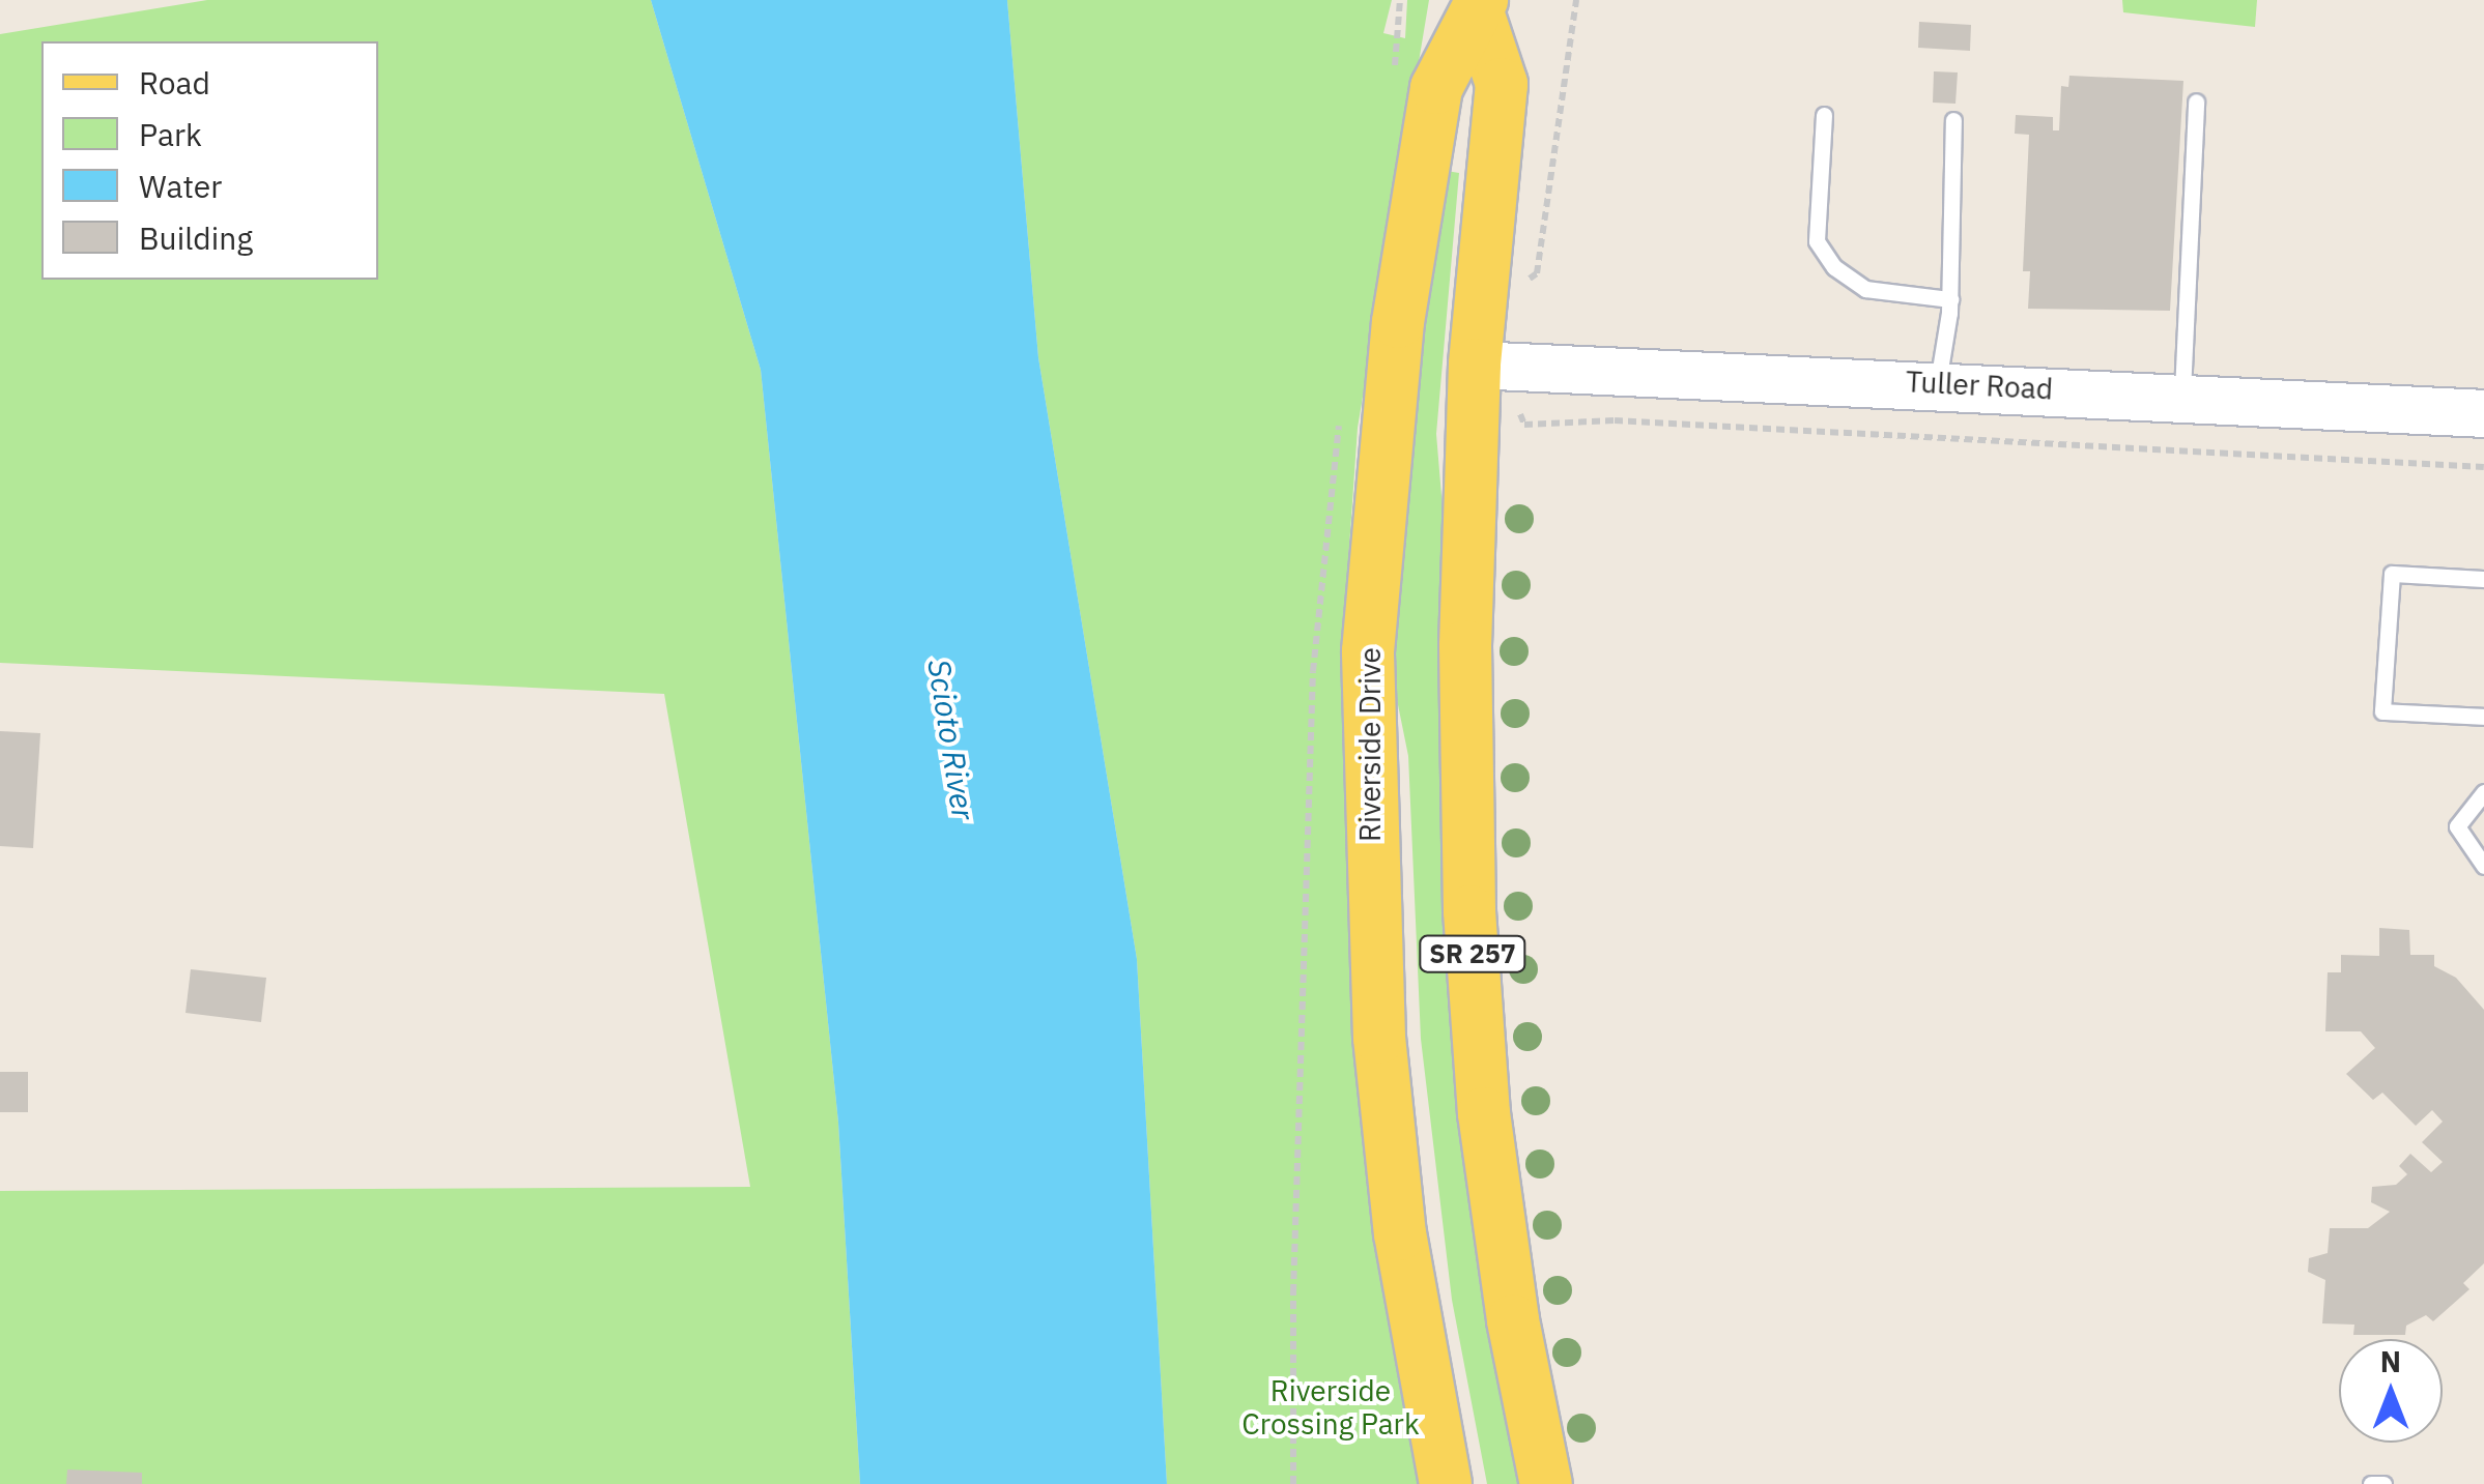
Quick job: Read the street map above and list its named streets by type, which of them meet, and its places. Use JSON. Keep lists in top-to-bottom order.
{
  "streets": {
    "main road": ["Riverside Drive", "SR 257"],
    "street": ["Tuller Road"]
  },
  "crossings": [
    ["Tuller Road", "Riverside Drive"]
  ],
  "water": ["Scioto River"],
  "parks": ["Riverside Crossing Park"],
  "legend": [
    "Road",
    "Park",
    "Water",
    "Building"
  ],
  "north": "top"
}
